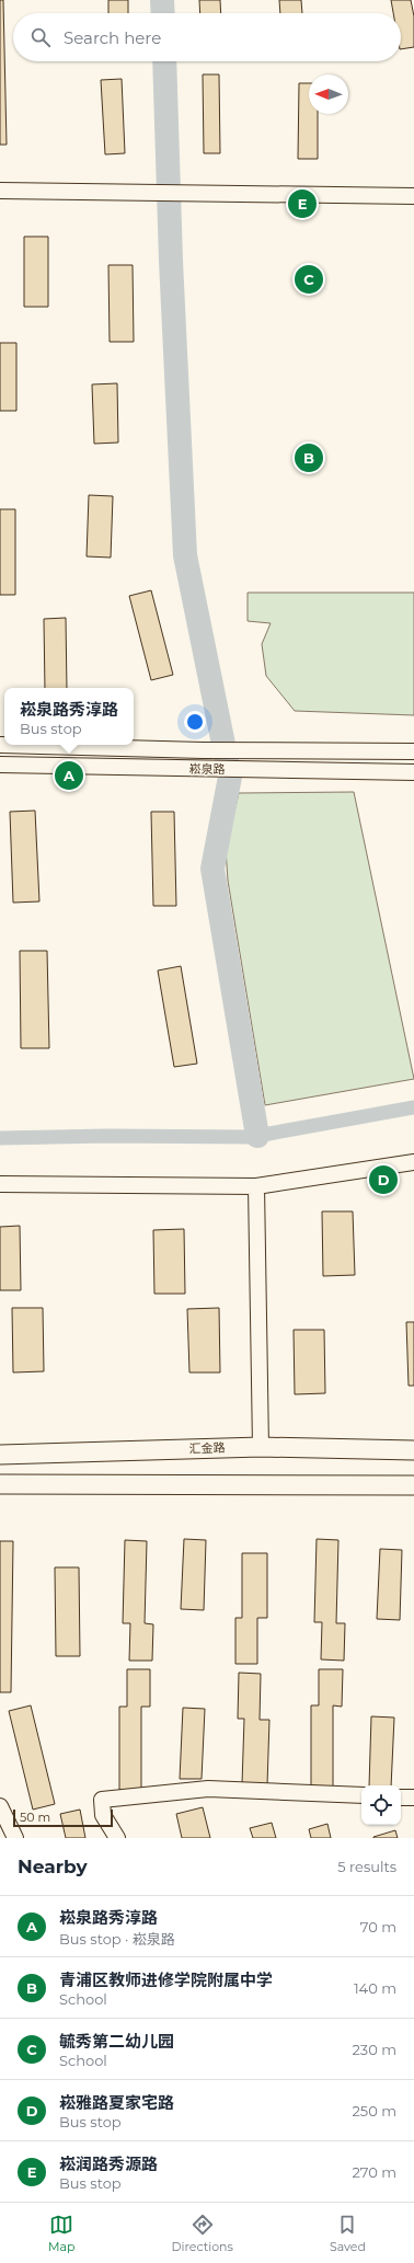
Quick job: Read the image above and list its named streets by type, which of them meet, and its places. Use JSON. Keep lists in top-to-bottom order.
{
  "streets": {
    "main road": ["汇金路"],
    "street": ["崧泉路"]
  },
  "scale_bar": "50 m",
  "north": "left",
  "page": {
    "search": "Search here",
    "pins": [
      "E",
      "C",
      "B",
      "A",
      "D"
    ],
    "popup": ["崧泉路秀淳路", "Bus stop"],
    "scale": "50 m",
    "heading": ["Nearby", "5 results"],
    "list": [
      {
        "mark": "A",
        "name": "崧泉路秀淳路",
        "note": "Bus stop · 崧泉路",
        "value": "70 m"
      },
      {
        "mark": "B",
        "name": "青浦区教师进修学院附属中学",
        "note": "School",
        "value": "140 m"
      },
      {
        "mark": "C",
        "name": "毓秀第二幼儿园",
        "note": "School",
        "value": "230 m"
      },
      {
        "mark": "D",
        "name": "崧雅路夏家宅路",
        "note": "Bus stop",
        "value": "250 m"
      },
      {
        "mark": "E",
        "name": "崧润路秀源路",
        "note": "Bus stop",
        "value": "270 m"
      }
    ],
    "nav": ["Map", "Directions", "Saved"]
  }
}
